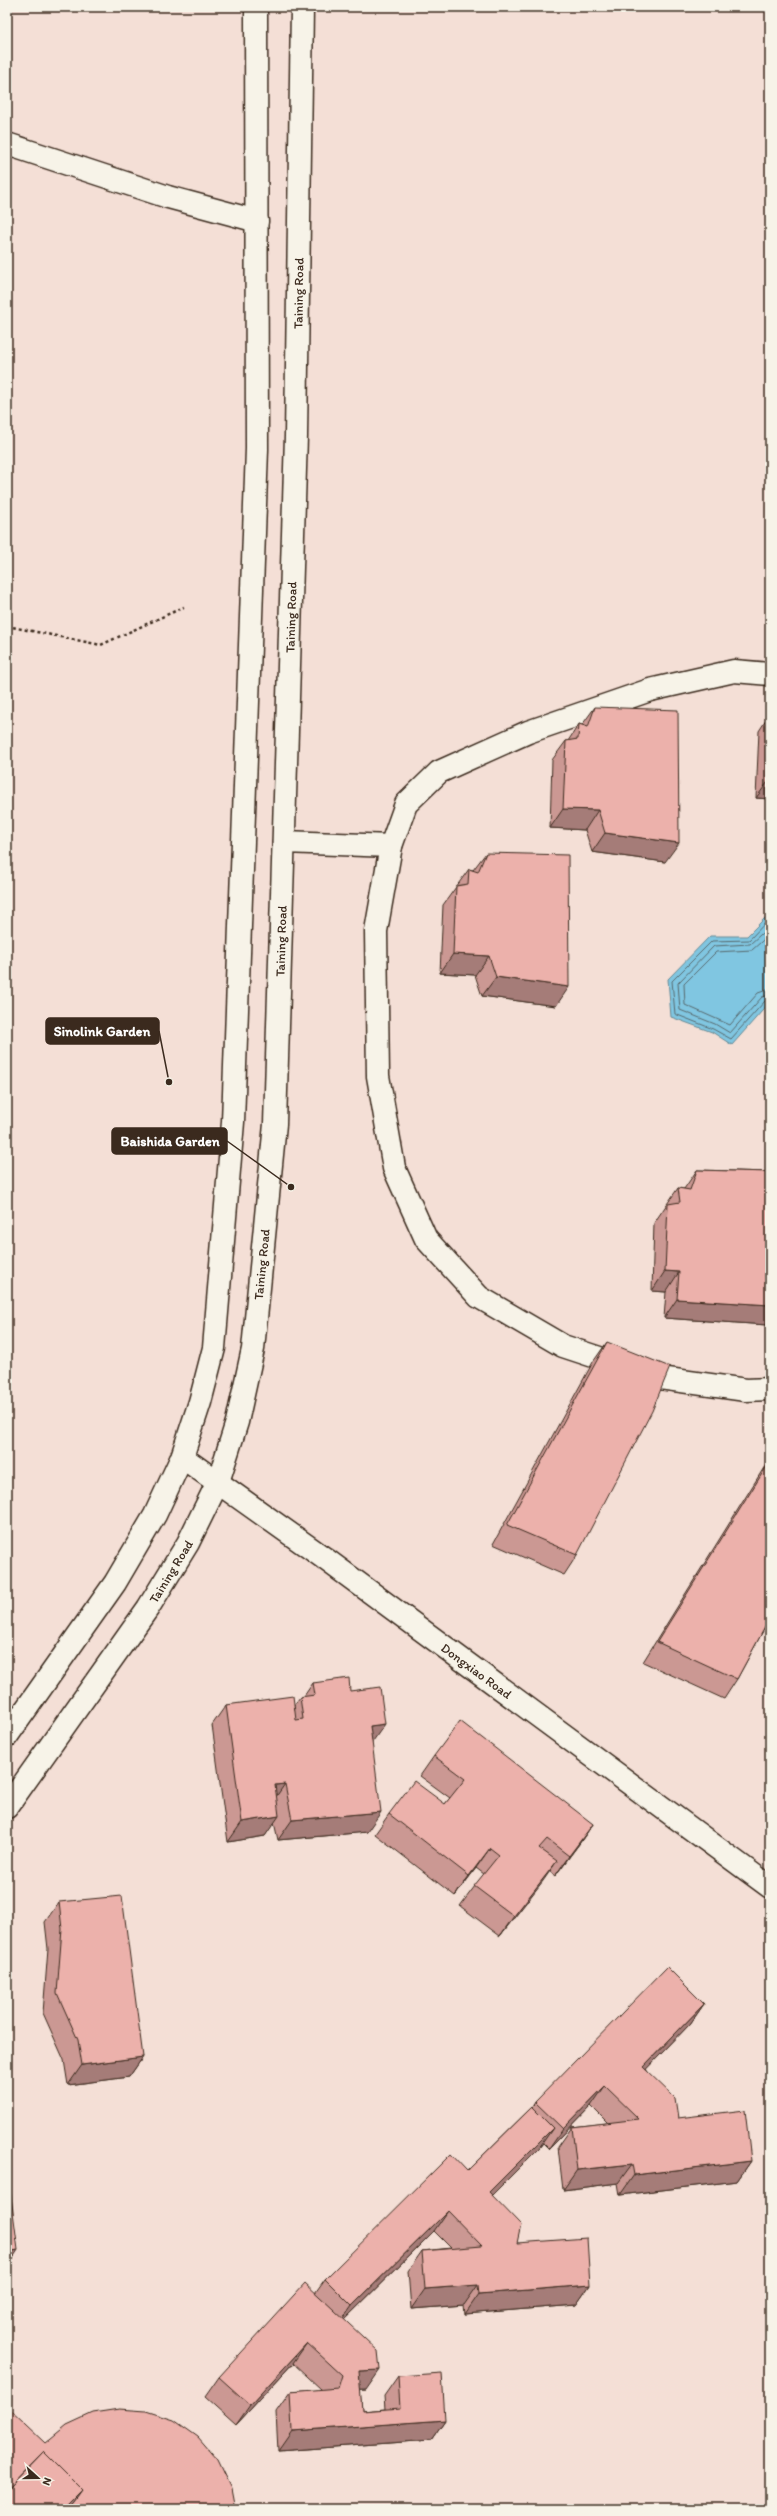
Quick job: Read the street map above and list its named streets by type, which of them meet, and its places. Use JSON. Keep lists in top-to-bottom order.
{
  "streets": {
    "main road": ["Taining Road", "Dongxiao Road"]
  },
  "crossings": [
    ["Taining Road", "Dongxiao Road"]
  ],
  "places": ["Sinolink Garden", "Baishida Garden"],
  "north": "right"
}
